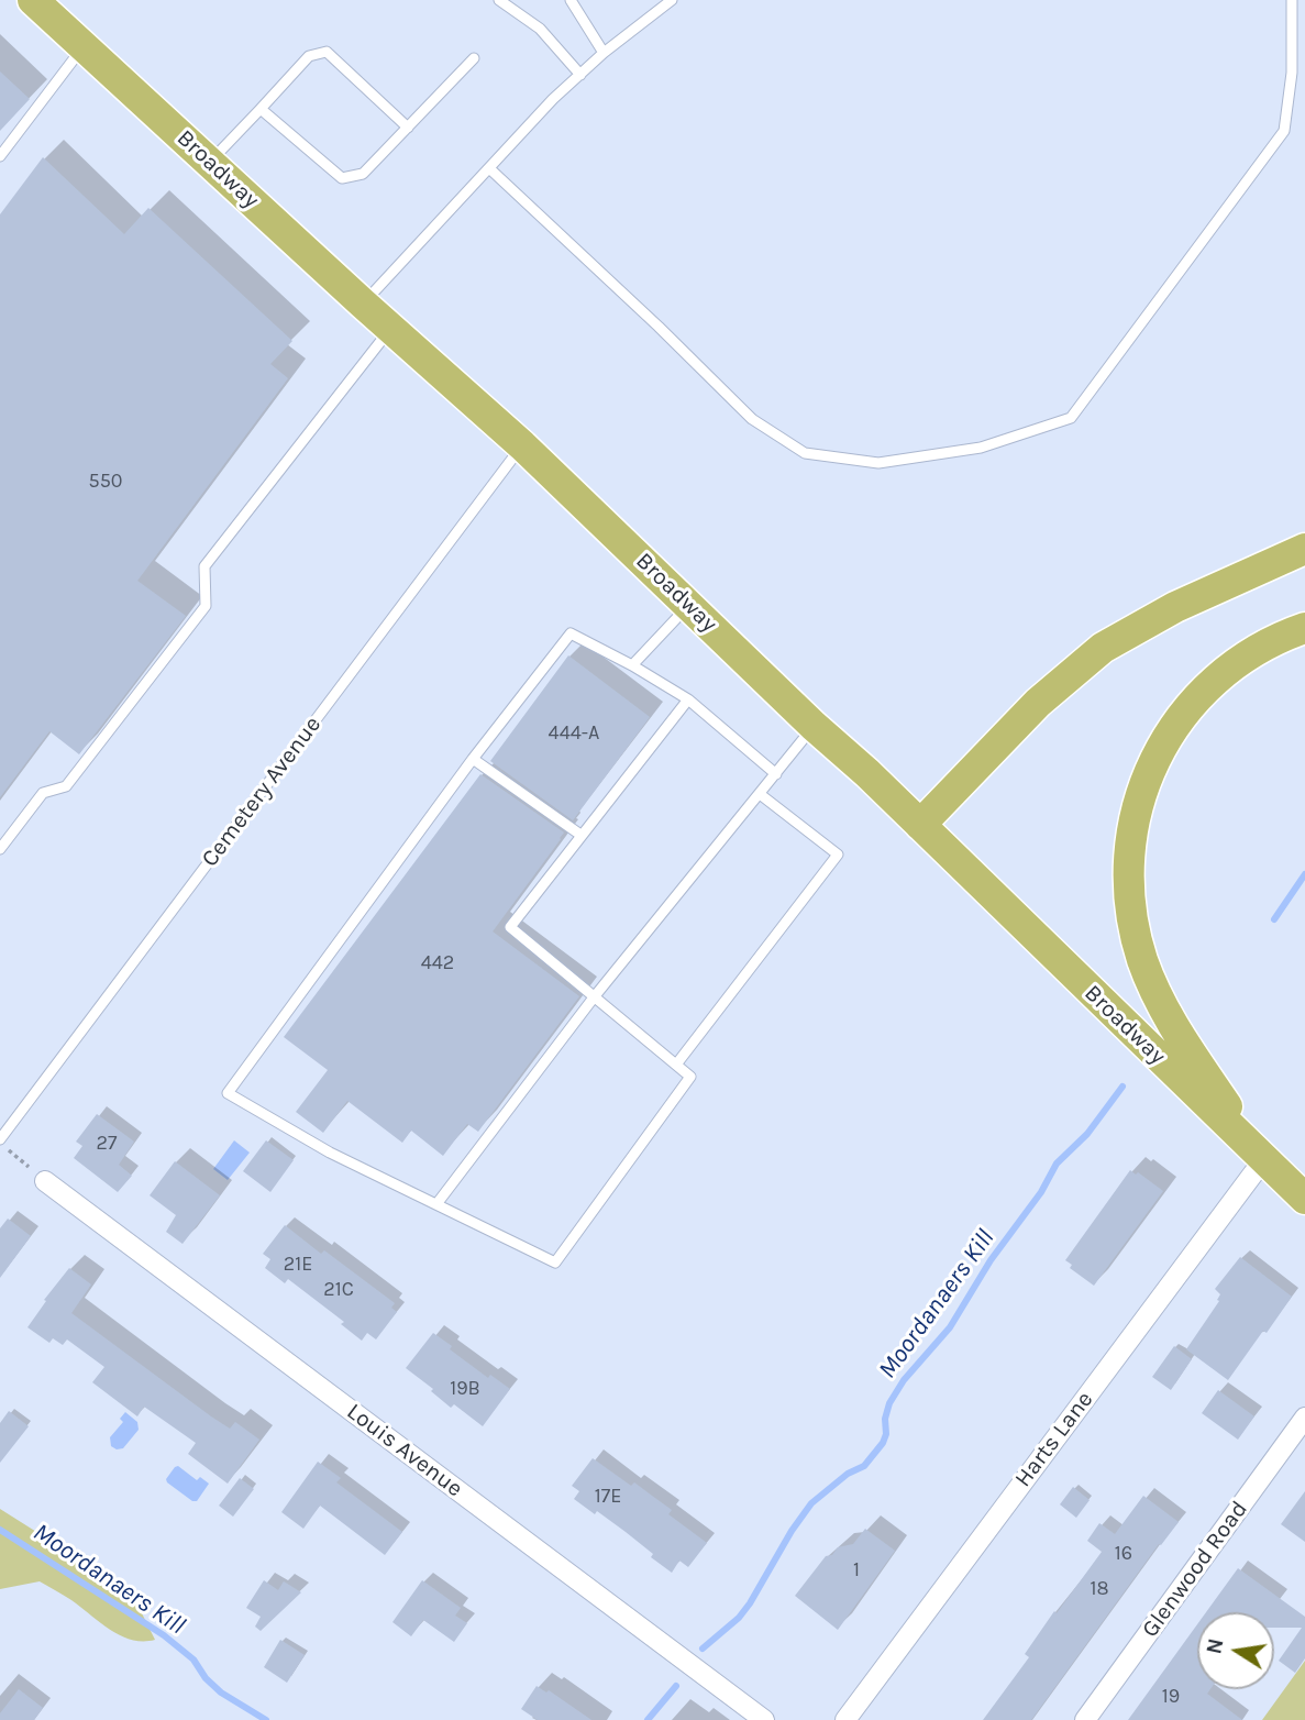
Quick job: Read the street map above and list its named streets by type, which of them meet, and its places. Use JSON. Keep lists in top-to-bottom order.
{
  "streets": {
    "main road": ["Broadway"],
    "street": ["Harts Lane", "Louis Avenue", "Glenwood Road"],
    "lane": ["Cemetery Avenue"]
  },
  "crossings": [
    ["Broadway", "Cemetery Avenue"],
    ["Broadway", "Harts Lane"]
  ],
  "water": ["Moordanaers Kill"],
  "house_numbers": [
    "550",
    "444-A",
    "442",
    "27",
    "21E",
    "21C",
    "19B",
    "17E",
    "16",
    "1",
    "18",
    "19"
  ],
  "north": "left"
}
